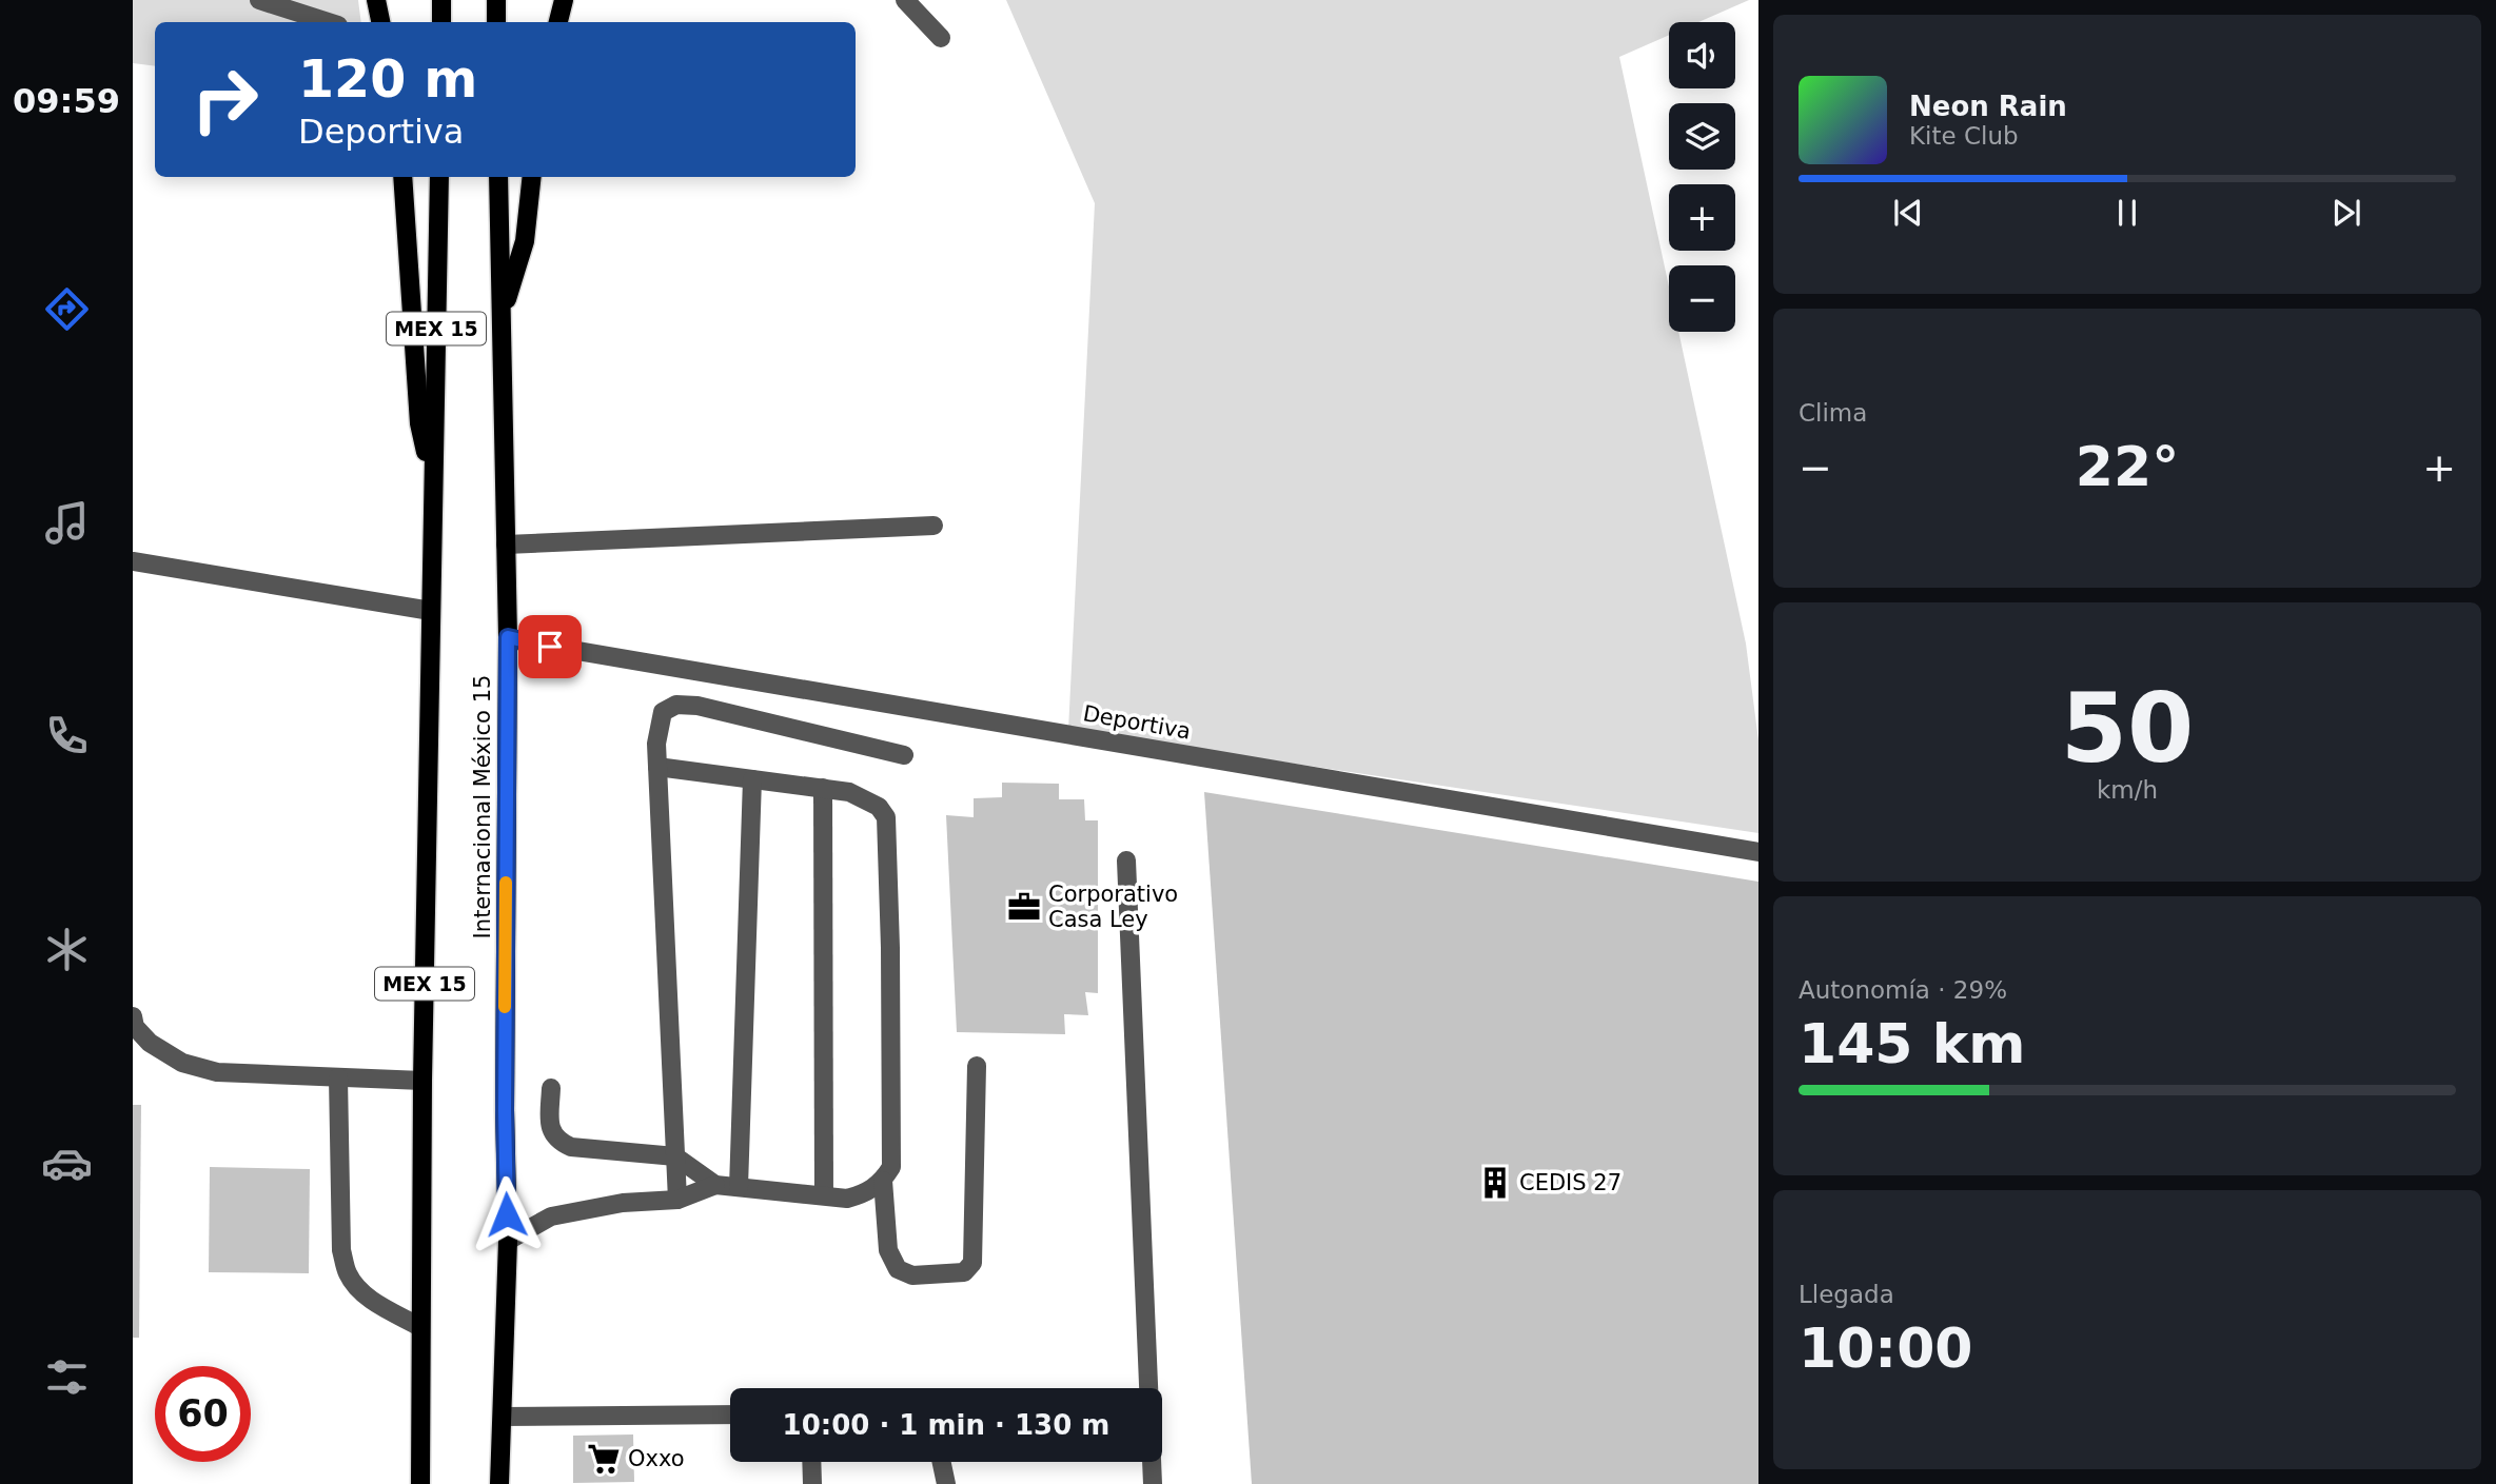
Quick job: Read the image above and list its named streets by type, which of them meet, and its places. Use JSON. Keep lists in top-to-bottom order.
{
  "streets": {
    "main road": ["MEX 15", "Internacional México 15"],
    "street": ["Deportiva"]
  },
  "crossings": [
    ["Deportiva", "Internacional México 15"]
  ],
  "places": {
    "office": ["Corporativo Casa Ley"],
    "building": ["CEDIS 27"],
    "supermarket": ["Oxxo"]
  },
  "page": {
    "tabs": "09:59",
    "map_buttons": ["+", "−"],
    "turn": ["120 m", "Deportiva"],
    "song": ["Neon Rain", "Kite Club"],
    "tile": [
      "Clima",
      ["50", "km/h"],
      ["Autonomía · 29%", "145 km"],
      ["Llegada", "10:00"]
    ],
    "heat": ["−", "22°", "+"],
    "limit": "60",
    "trip": "10:00 · 1 min · 130 m"
  }
}
